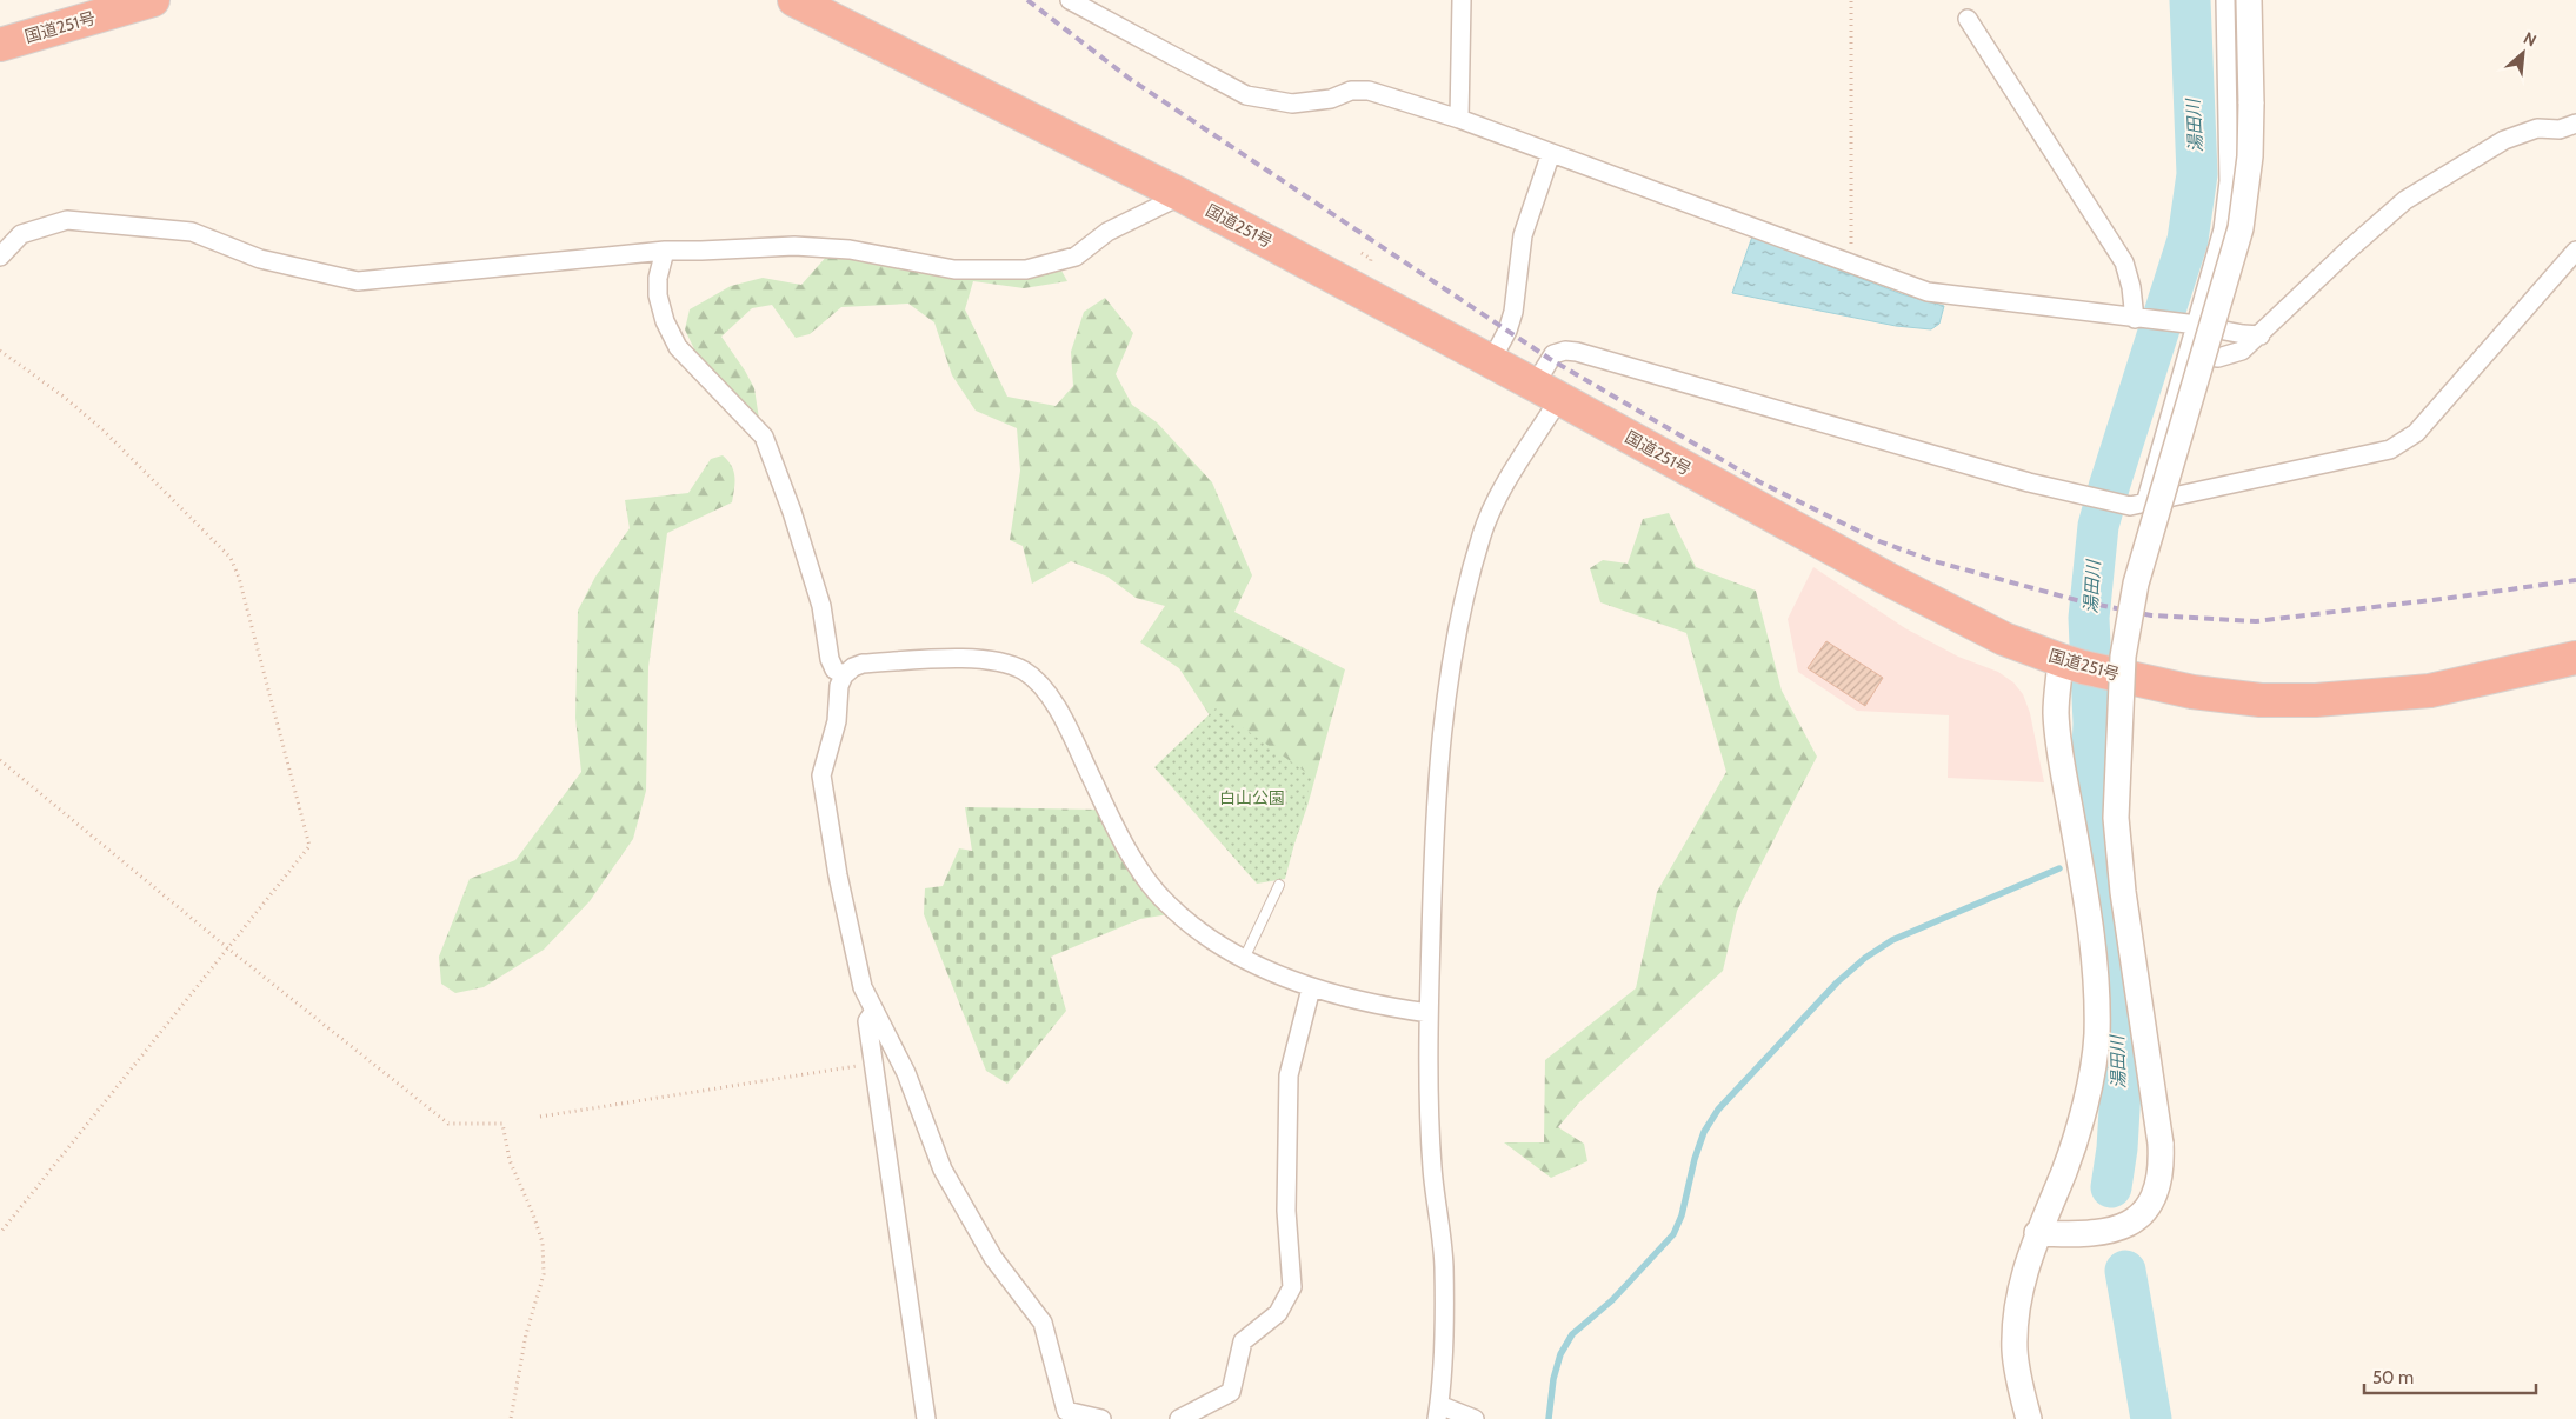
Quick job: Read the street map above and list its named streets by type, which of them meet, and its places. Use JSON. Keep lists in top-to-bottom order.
{
  "streets": {
    "highway": ["国道251号"]
  },
  "water": ["湯田川"],
  "parks": ["白山公園"],
  "scale_bar": "50 m",
  "north": "top right"
}
